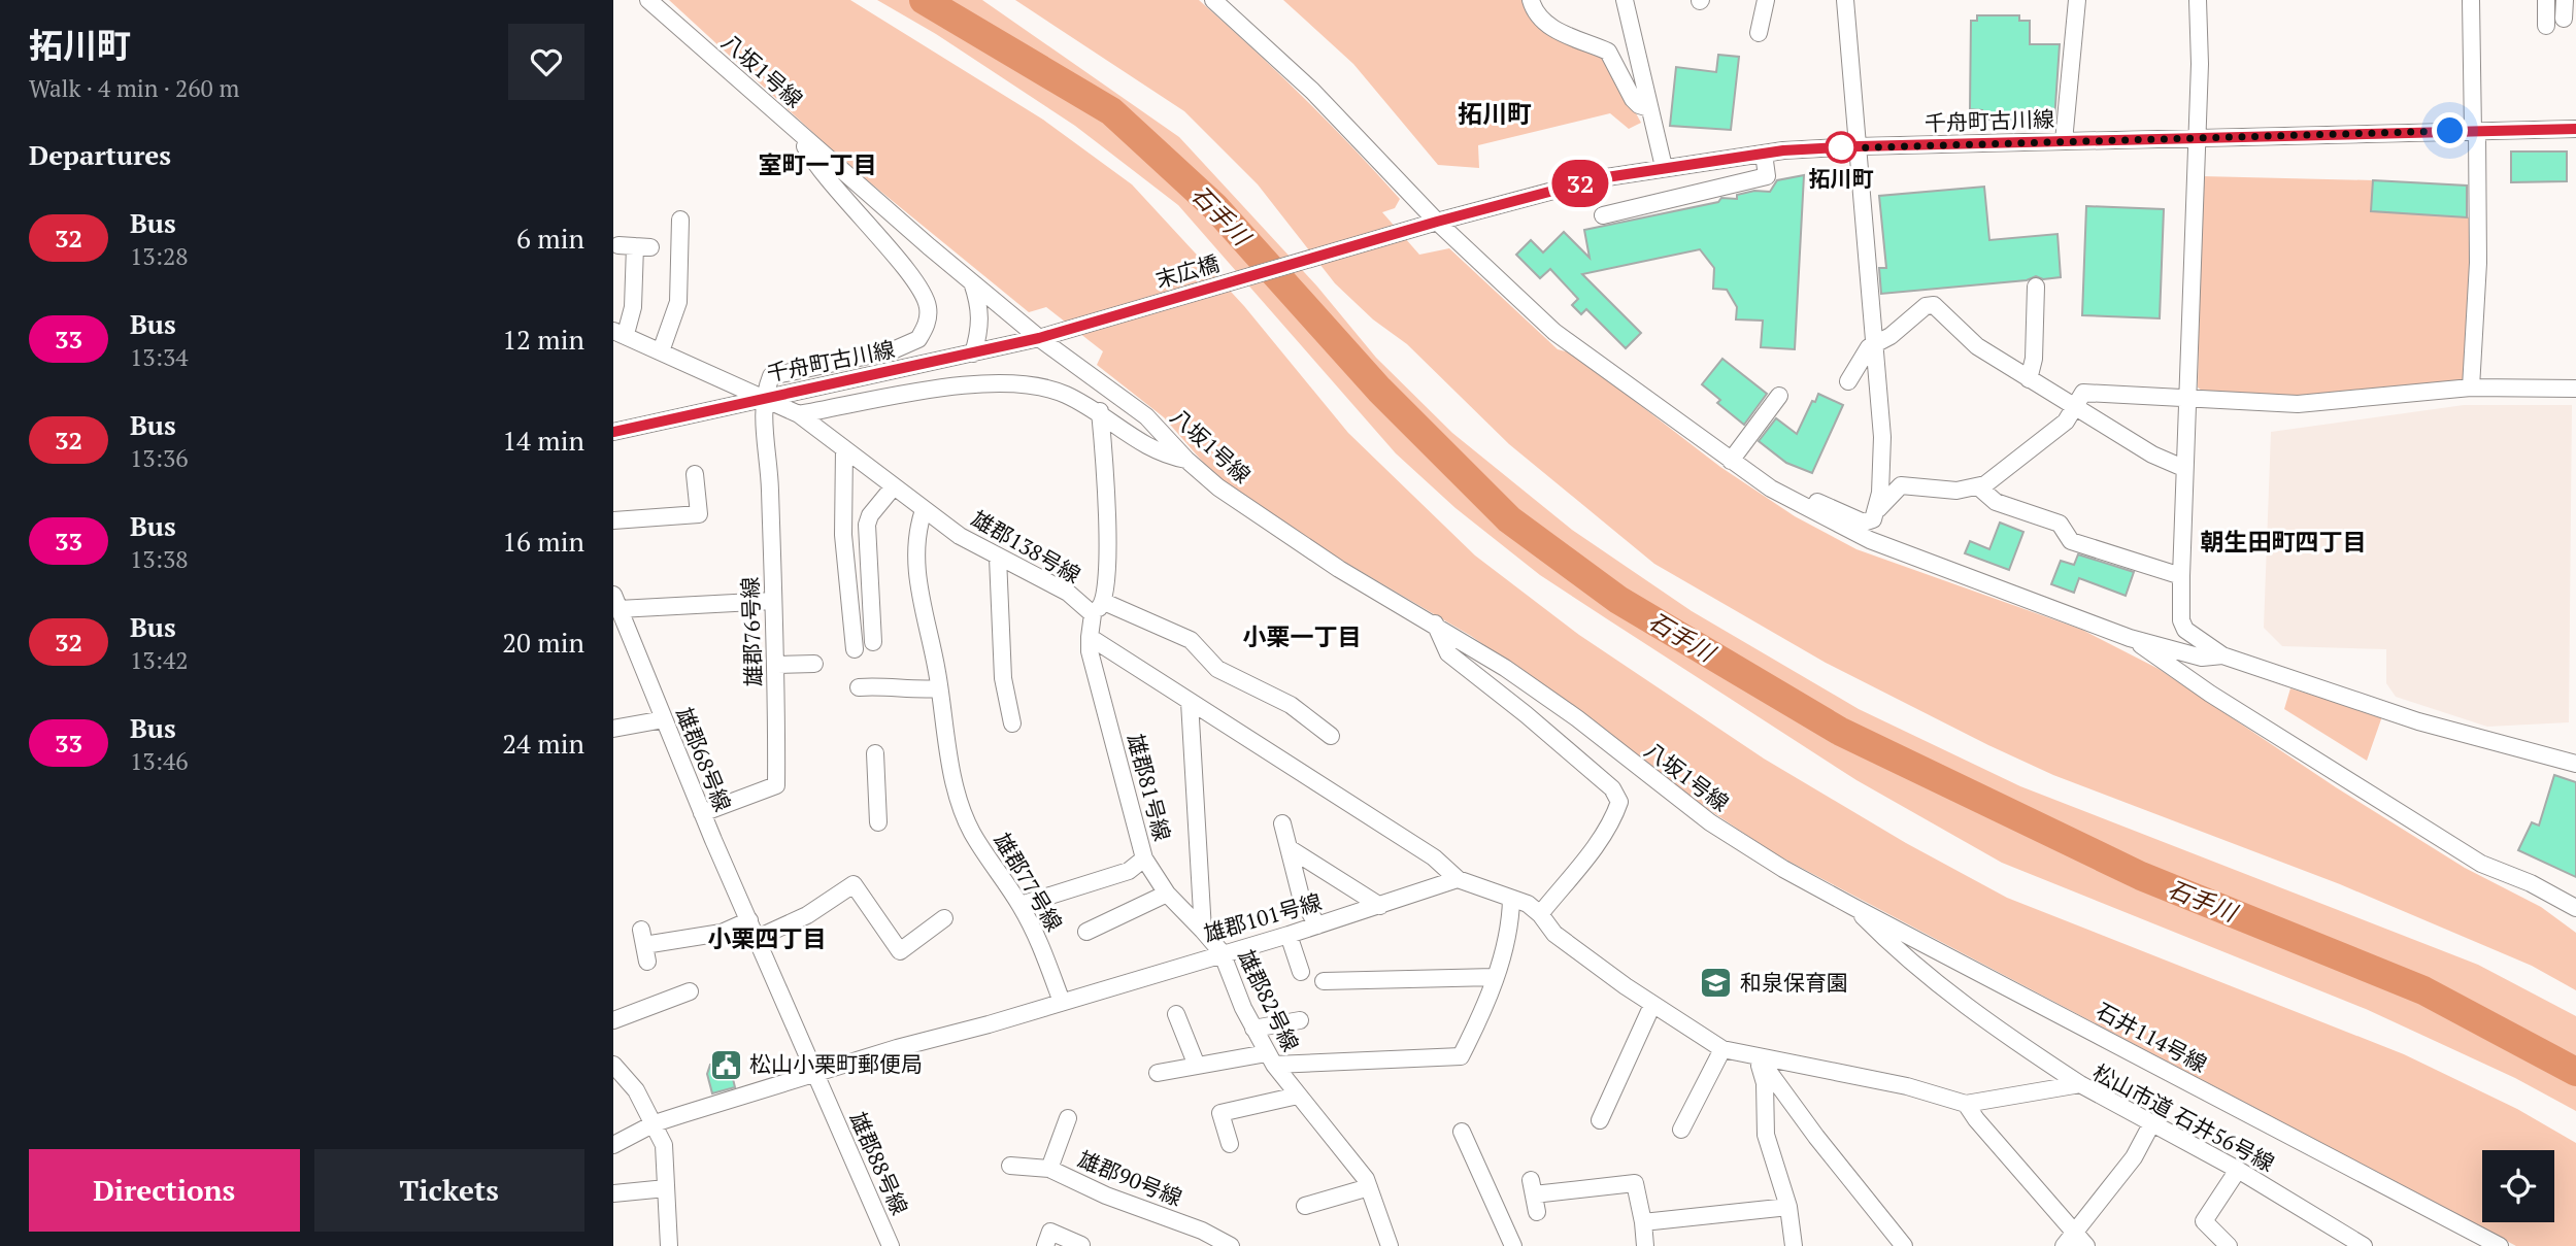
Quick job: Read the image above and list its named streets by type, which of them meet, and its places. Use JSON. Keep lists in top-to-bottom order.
{
  "streets": {
    "street": [
      "八坂1号線",
      "千舟町古川線",
      "末広橋",
      "雄郡138号線",
      "雄郡76号線",
      "雄郡68号線",
      "雄郡81号線",
      "雄郡77号線",
      "雄郡101号線",
      "雄郡82号線",
      "石井114号線",
      "松山市道 石井56号線",
      "雄郡88号線",
      "雄郡90号線"
    ]
  },
  "crossings": [
    ["八坂1号線", "千舟町古川線"],
    ["八坂1号線", "石井114号線"],
    ["千舟町古川線", "末広橋"],
    ["千舟町古川線", "雄郡138号線"],
    ["千舟町古川線", "雄郡76号線"],
    ["雄郡138号線", "雄郡76号線"],
    ["雄郡138号線", "雄郡77号線"],
    ["雄郡76号線", "雄郡68号線"],
    ["雄郡68号線", "雄郡88号線"],
    ["雄郡81号線", "雄郡82号線"],
    ["雄郡77号線", "雄郡101号線"],
    ["雄郡101号線", "雄郡82号線"],
    ["雄郡101号線", "雄郡88号線"]
  ],
  "districts": [
    "拓川町",
    "室町一丁目",
    "朝生田町四丁目",
    "小栗一丁目",
    "小栗四丁目"
  ],
  "water": ["石手川"],
  "places": {
    "other": ["拓川町"],
    "school or university": ["和泉保育園"],
    "public building": ["松山小栗町郵便局"]
  },
  "lines": ["bus line 32"],
  "page": {
    "heading": [
      ["拓川町", "Walk · 4 min · 260 m"],
      "Departures"
    ],
    "on_map": "32",
    "list": [
      {
        "mark": "32",
        "name": "Bus",
        "note": "13:28",
        "value": "6 min"
      },
      {
        "mark": "33",
        "name": "Bus",
        "note": "13:34",
        "value": "12 min"
      },
      {
        "mark": "32",
        "name": "Bus",
        "note": "13:36",
        "value": "14 min"
      },
      {
        "mark": "33",
        "name": "Bus",
        "note": "13:38",
        "value": "16 min"
      },
      {
        "mark": "32",
        "name": "Bus",
        "note": "13:42",
        "value": "20 min"
      },
      {
        "mark": "33",
        "name": "Bus",
        "note": "13:46",
        "value": "24 min"
      }
    ],
    "buttons": ["Directions", "Tickets"]
  }
}
